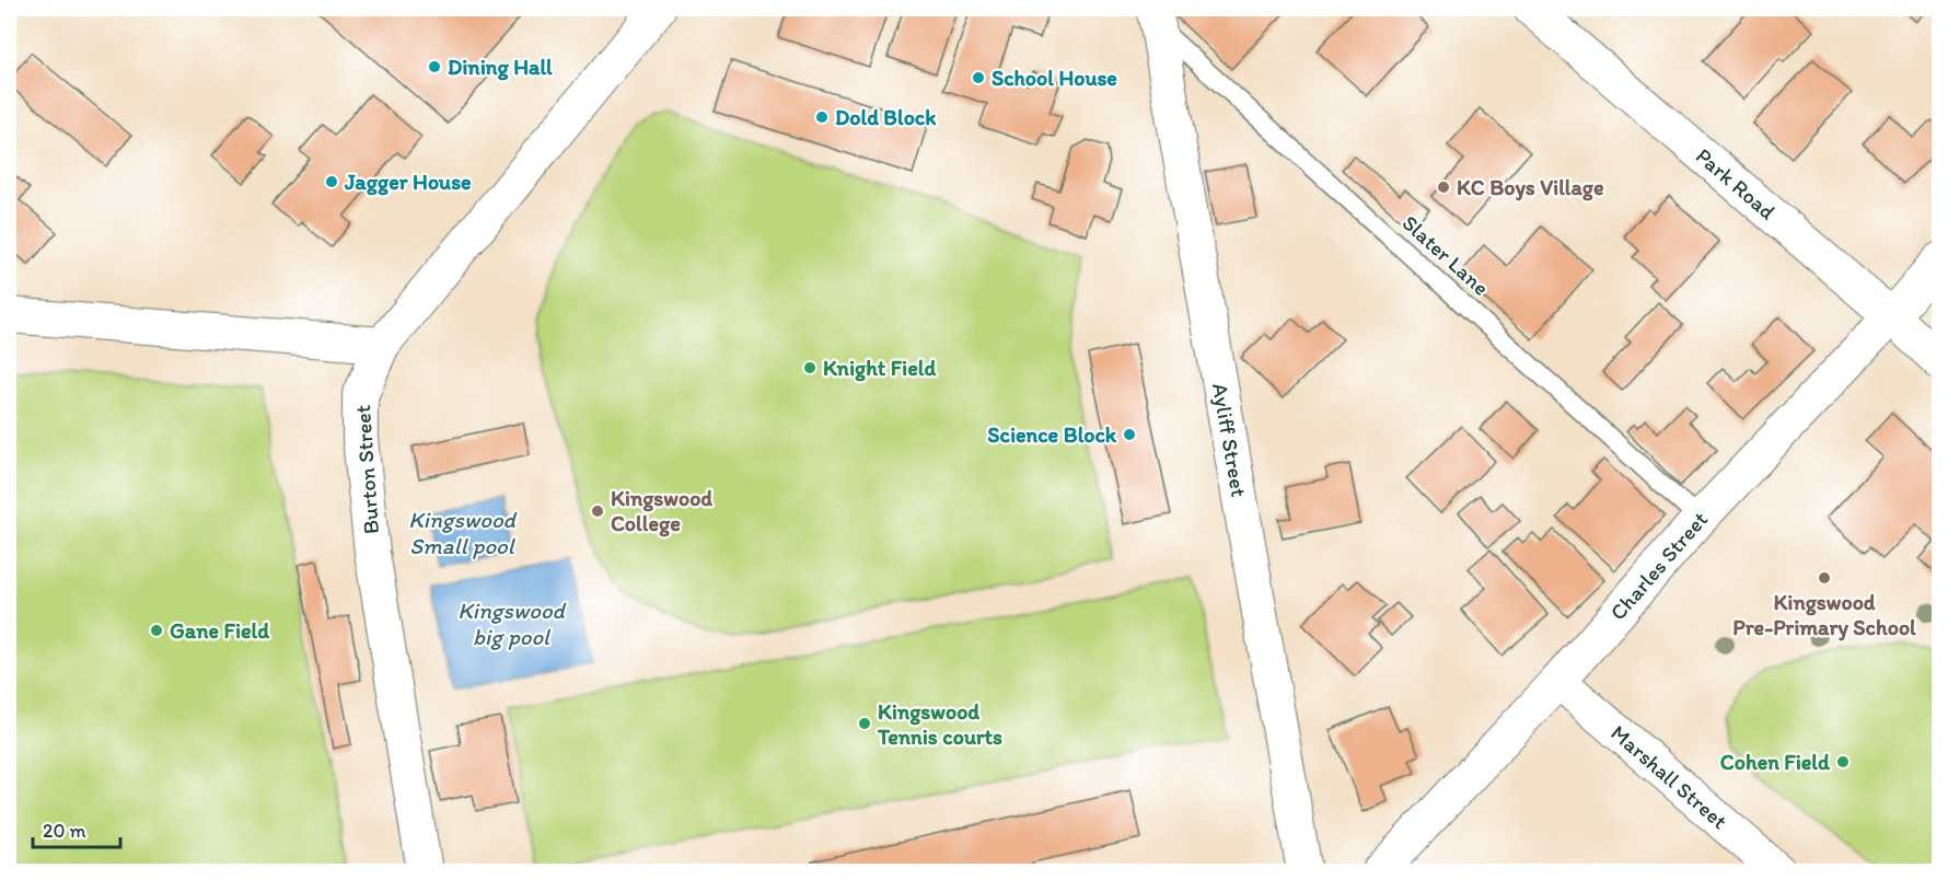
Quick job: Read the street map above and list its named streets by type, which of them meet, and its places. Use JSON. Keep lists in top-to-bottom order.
{
  "streets": {
    "street": [
      "Park Road",
      "Ayliff Street",
      "Burton Street",
      "Charles Street",
      "Marshall Street"
    ],
    "lane": ["Slater Lane"]
  },
  "crossings": [
    ["Park Road", "Charles Street"],
    ["Slater Lane", "Ayliff Street"],
    ["Slater Lane", "Charles Street"],
    ["Charles Street", "Marshall Street"]
  ],
  "water": ["Kingswood Small pool", "Kingswood big pool"],
  "places": [
    "Dining Hall",
    "School House",
    "Dold Block",
    "Jagger House",
    "KC Boys Village",
    "Knight Field",
    "Science Block",
    "Kingswood College",
    "Kingswood Pre-Primary School",
    "Gane Field",
    "Kingswood Tennis courts",
    "Cohen Field"
  ],
  "scale_bar": "20 m"
}
